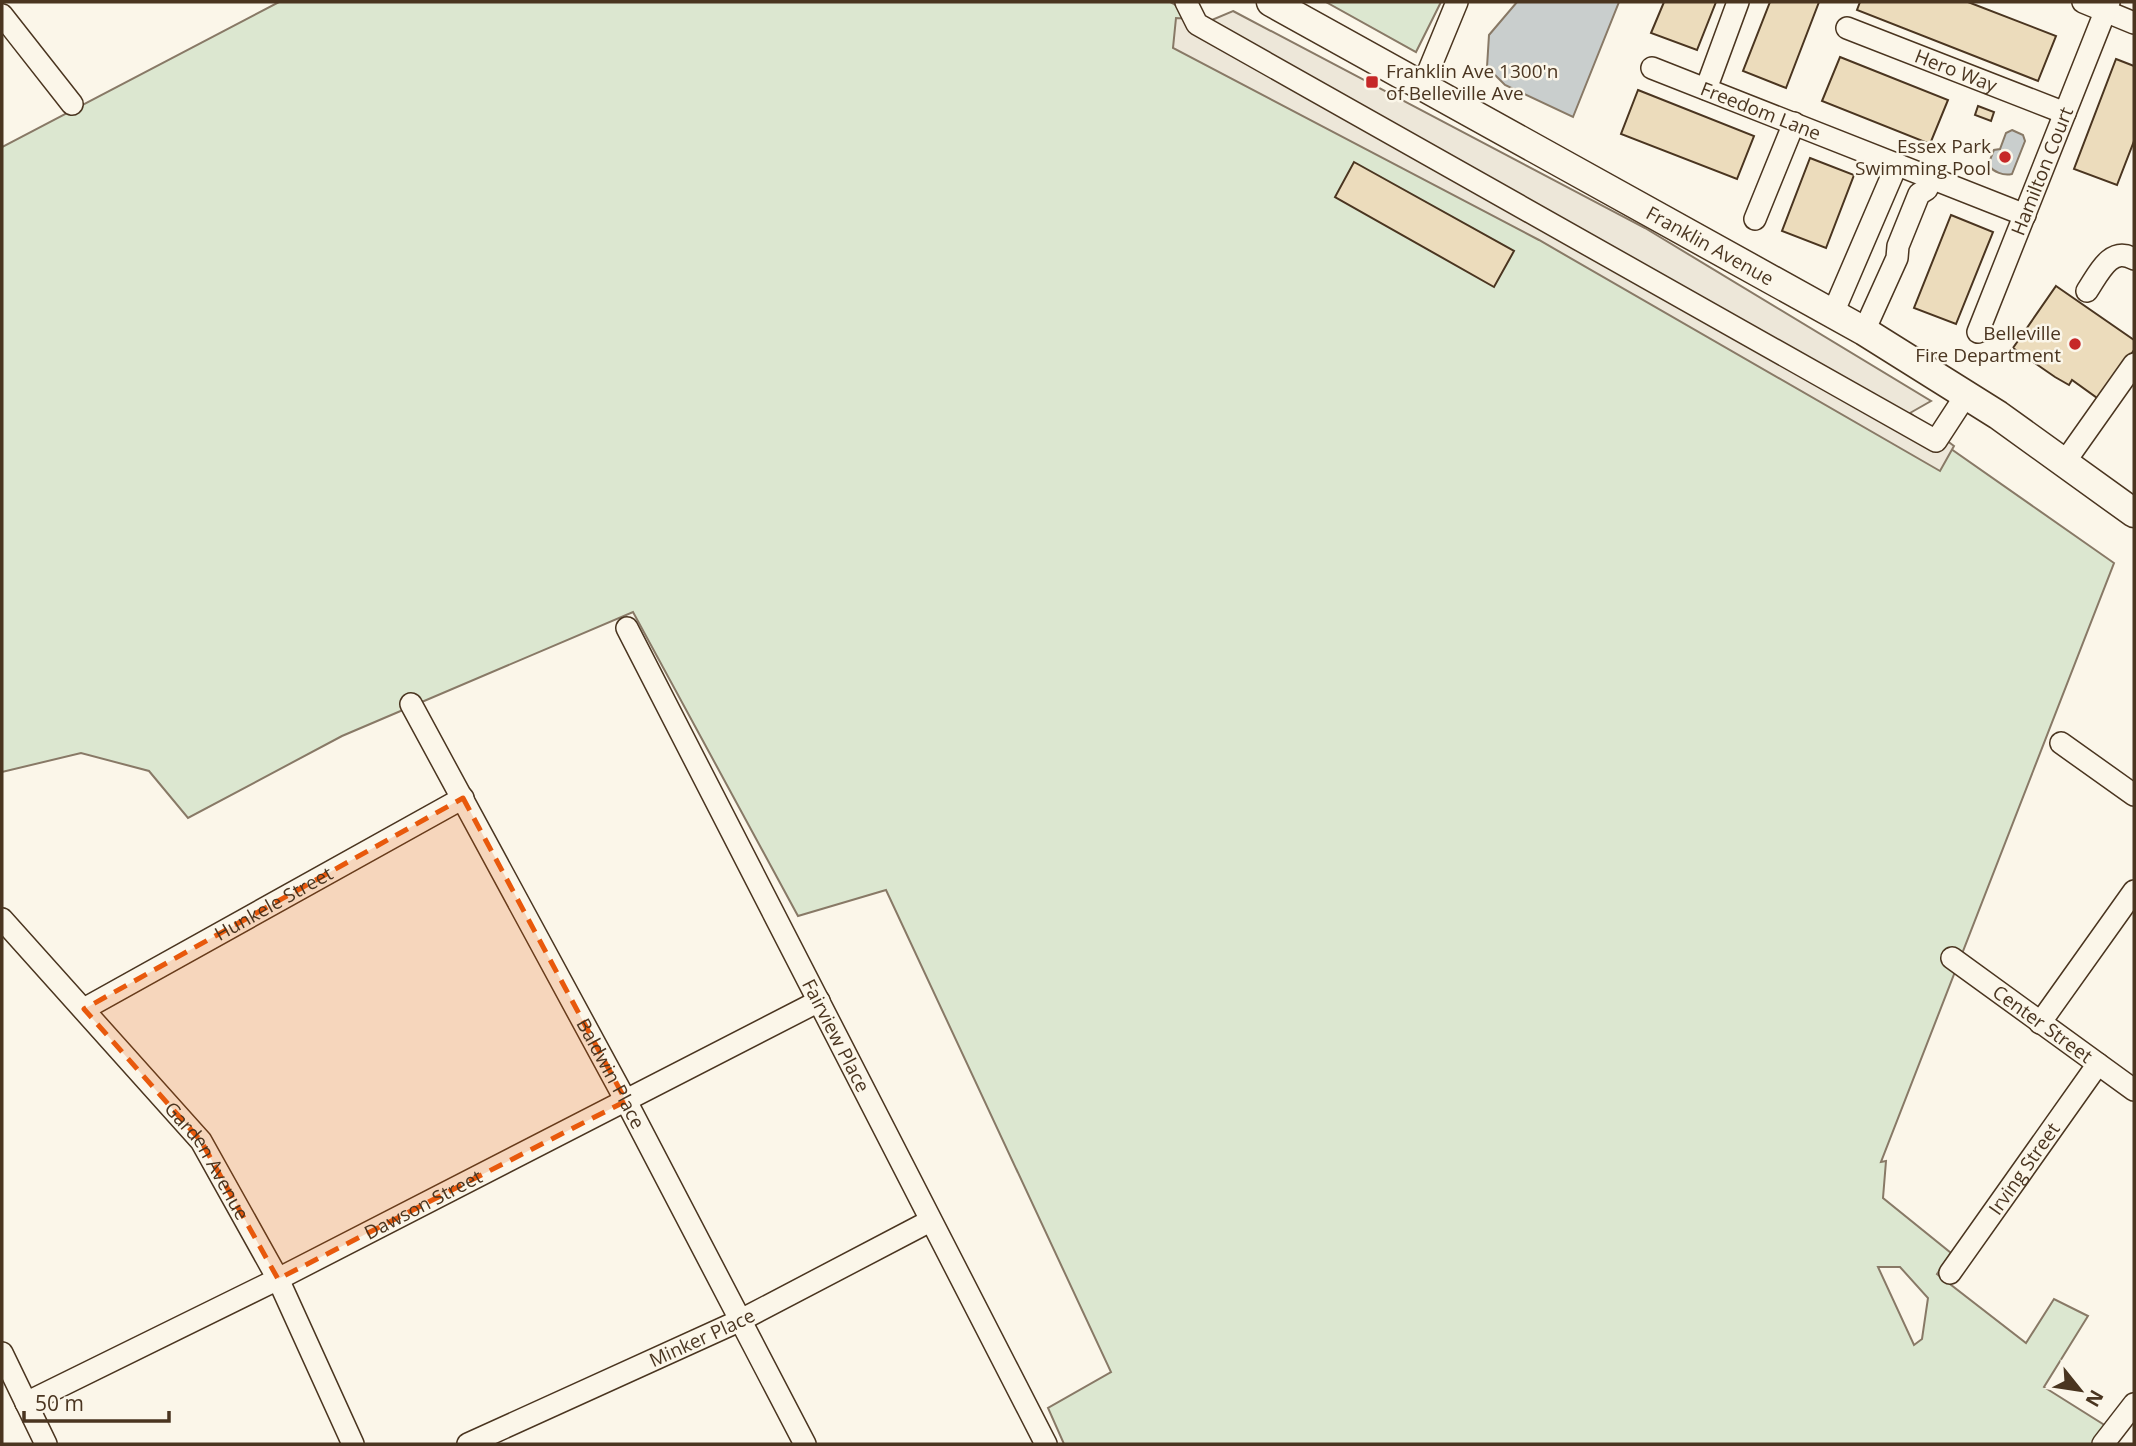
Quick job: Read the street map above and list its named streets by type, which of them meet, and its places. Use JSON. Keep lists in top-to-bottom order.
{
  "streets": {
    "main road": ["Franklin Avenue"],
    "street": [
      "Hero Way",
      "Freedom Lane",
      "Hamilton Court",
      "Hunkele Street",
      "Center Street",
      "Fairview Place",
      "Baldwin Place",
      "Garden Avenue",
      "Irving Street",
      "Dawson Street",
      "Minker Place"
    ]
  },
  "crossings": [
    ["Hero Way", "Hamilton Court"],
    ["Freedom Lane", "Hamilton Court"],
    ["Hunkele Street", "Baldwin Place"],
    ["Hunkele Street", "Garden Avenue"],
    ["Center Street", "Irving Street"],
    ["Fairview Place", "Dawson Street"],
    ["Fairview Place", "Minker Place"],
    ["Baldwin Place", "Dawson Street"],
    ["Baldwin Place", "Minker Place"],
    ["Garden Avenue", "Dawson Street"]
  ],
  "places": {
    "transit": ["Franklin Ave 1300'n of Belleville Ave"],
    "other": ["Essex Park Swimming Pool", "Belleville Fire Department"]
  },
  "scale_bar": "50 m",
  "north": "bottom right"
}
